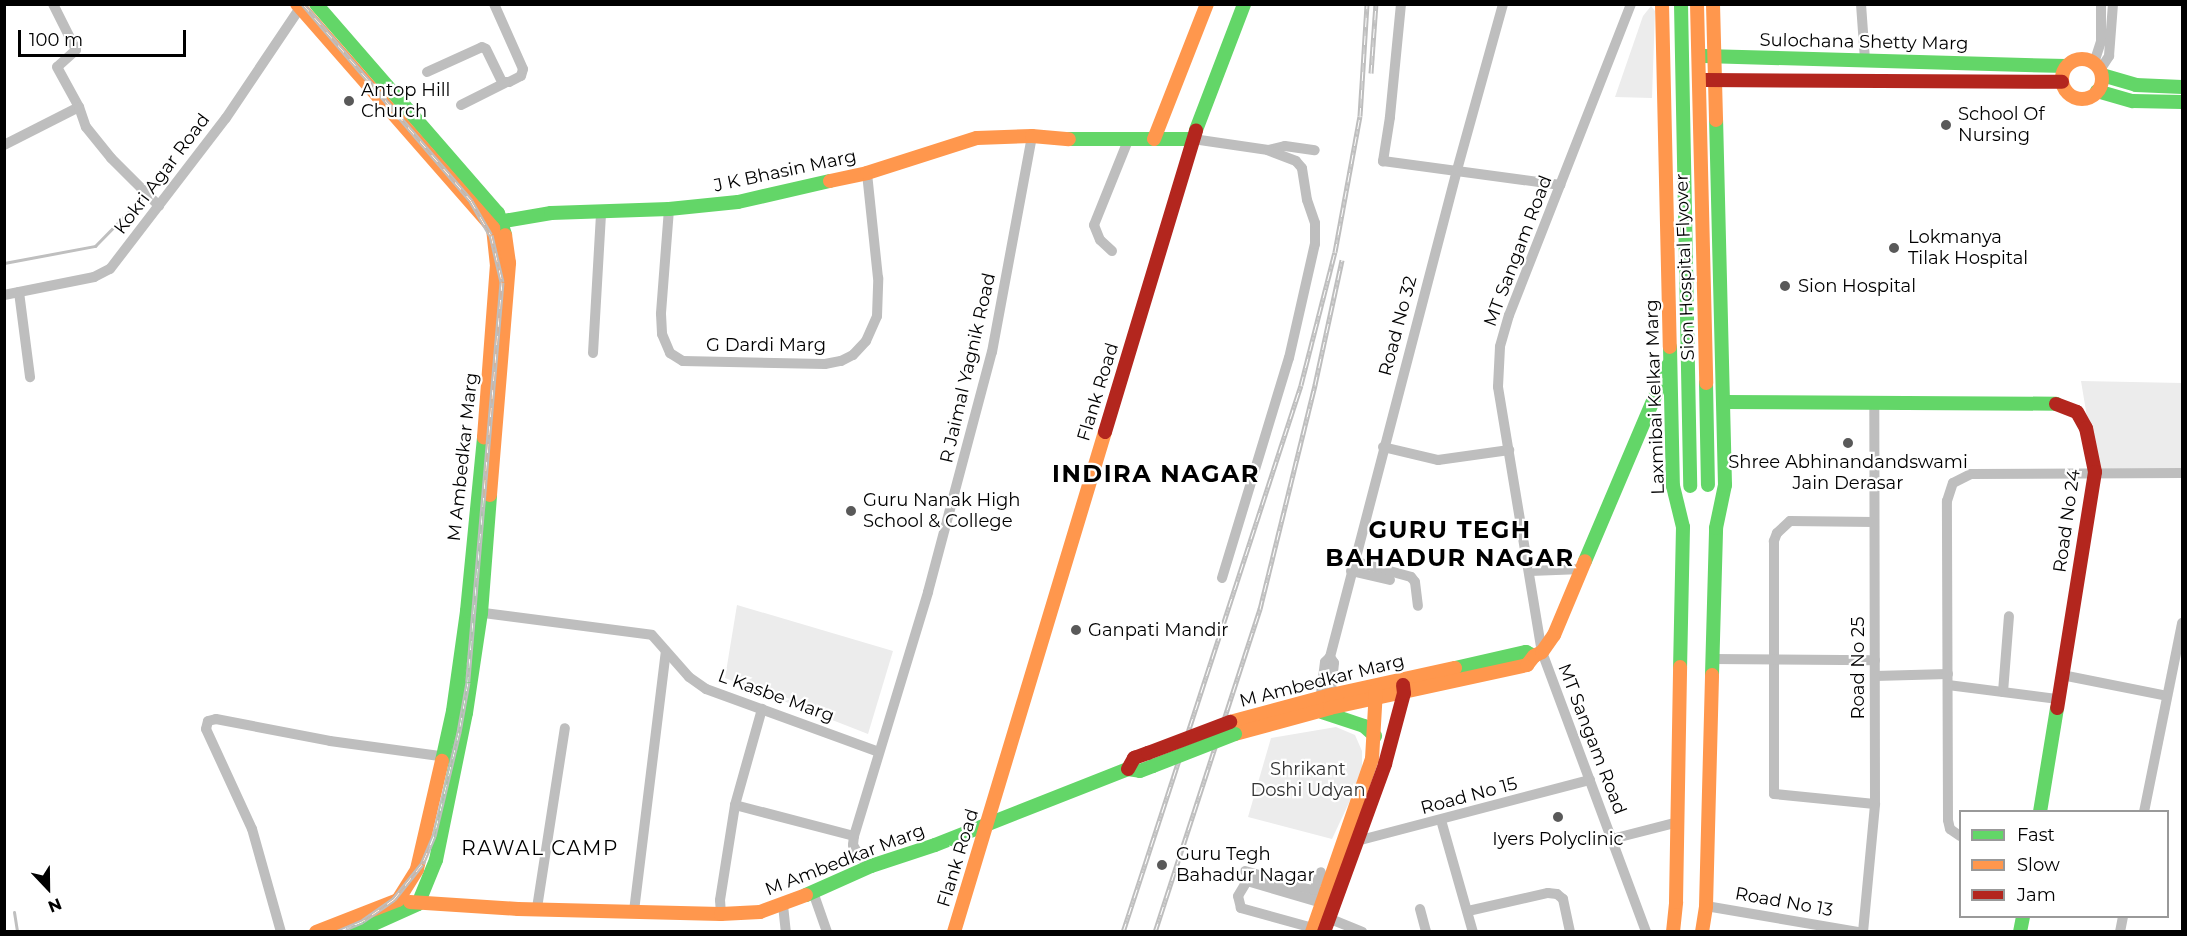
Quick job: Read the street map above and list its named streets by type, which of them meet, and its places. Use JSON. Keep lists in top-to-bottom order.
{
  "streets": {
    "main road": [
      "Sulochana Shetty Marg",
      "J K Bhasin Marg",
      "Sion Hospital Flyover",
      "Flank Road",
      "Laxmibai Kelkar Marg",
      "M Ambedkar Marg",
      "Road No 24"
    ],
    "street": [
      "Kokri Agar Road",
      "MT Sangam Road",
      "Road No 32",
      "G Dardi Marg",
      "R Jaimal Yagnik Road",
      "Road No 25",
      "L Kasbe Marg",
      "Road No 15",
      "Road No 13"
    ]
  },
  "crossings": [
    ["Sulochana Shetty Marg", "Laxmibai Kelkar Marg"],
    ["J K Bhasin Marg", "G Dardi Marg"],
    ["J K Bhasin Marg", "R Jaimal Yagnik Road"],
    ["J K Bhasin Marg", "Flank Road"],
    ["J K Bhasin Marg", "M Ambedkar Marg"],
    ["MT Sangam Road", "M Ambedkar Marg"],
    ["MT Sangam Road", "Road No 15"],
    ["Sion Hospital Flyover", "Laxmibai Kelkar Marg"],
    ["Road No 32", "M Ambedkar Marg"],
    ["R Jaimal Yagnik Road", "L Kasbe Marg"],
    ["Flank Road", "M Ambedkar Marg"],
    ["M Ambedkar Marg", "L Kasbe Marg"],
    ["Road No 24", "Road No 25"]
  ],
  "districts": ["INDIRA NAGAR", "GURU TEGH BAHADUR NAGAR", "RAWAL CAMP"],
  "parks": ["Shrikant Doshi Udyan"],
  "places": [
    "Antop Hill Church",
    "School Of Nursing",
    "Lokmanya Tilak Hospital",
    "Sion Hospital",
    "Shree Abhinandandswami Jain Derasar",
    "Guru Nanak High School & College",
    "Ganpati Mandir",
    "Iyers Polyclinic",
    "Guru Tegh Bahadur Nagar"
  ],
  "legend": ["Fast", "Slow", "Jam"],
  "scale_bar": "100 m",
  "north": "bottom"
}
